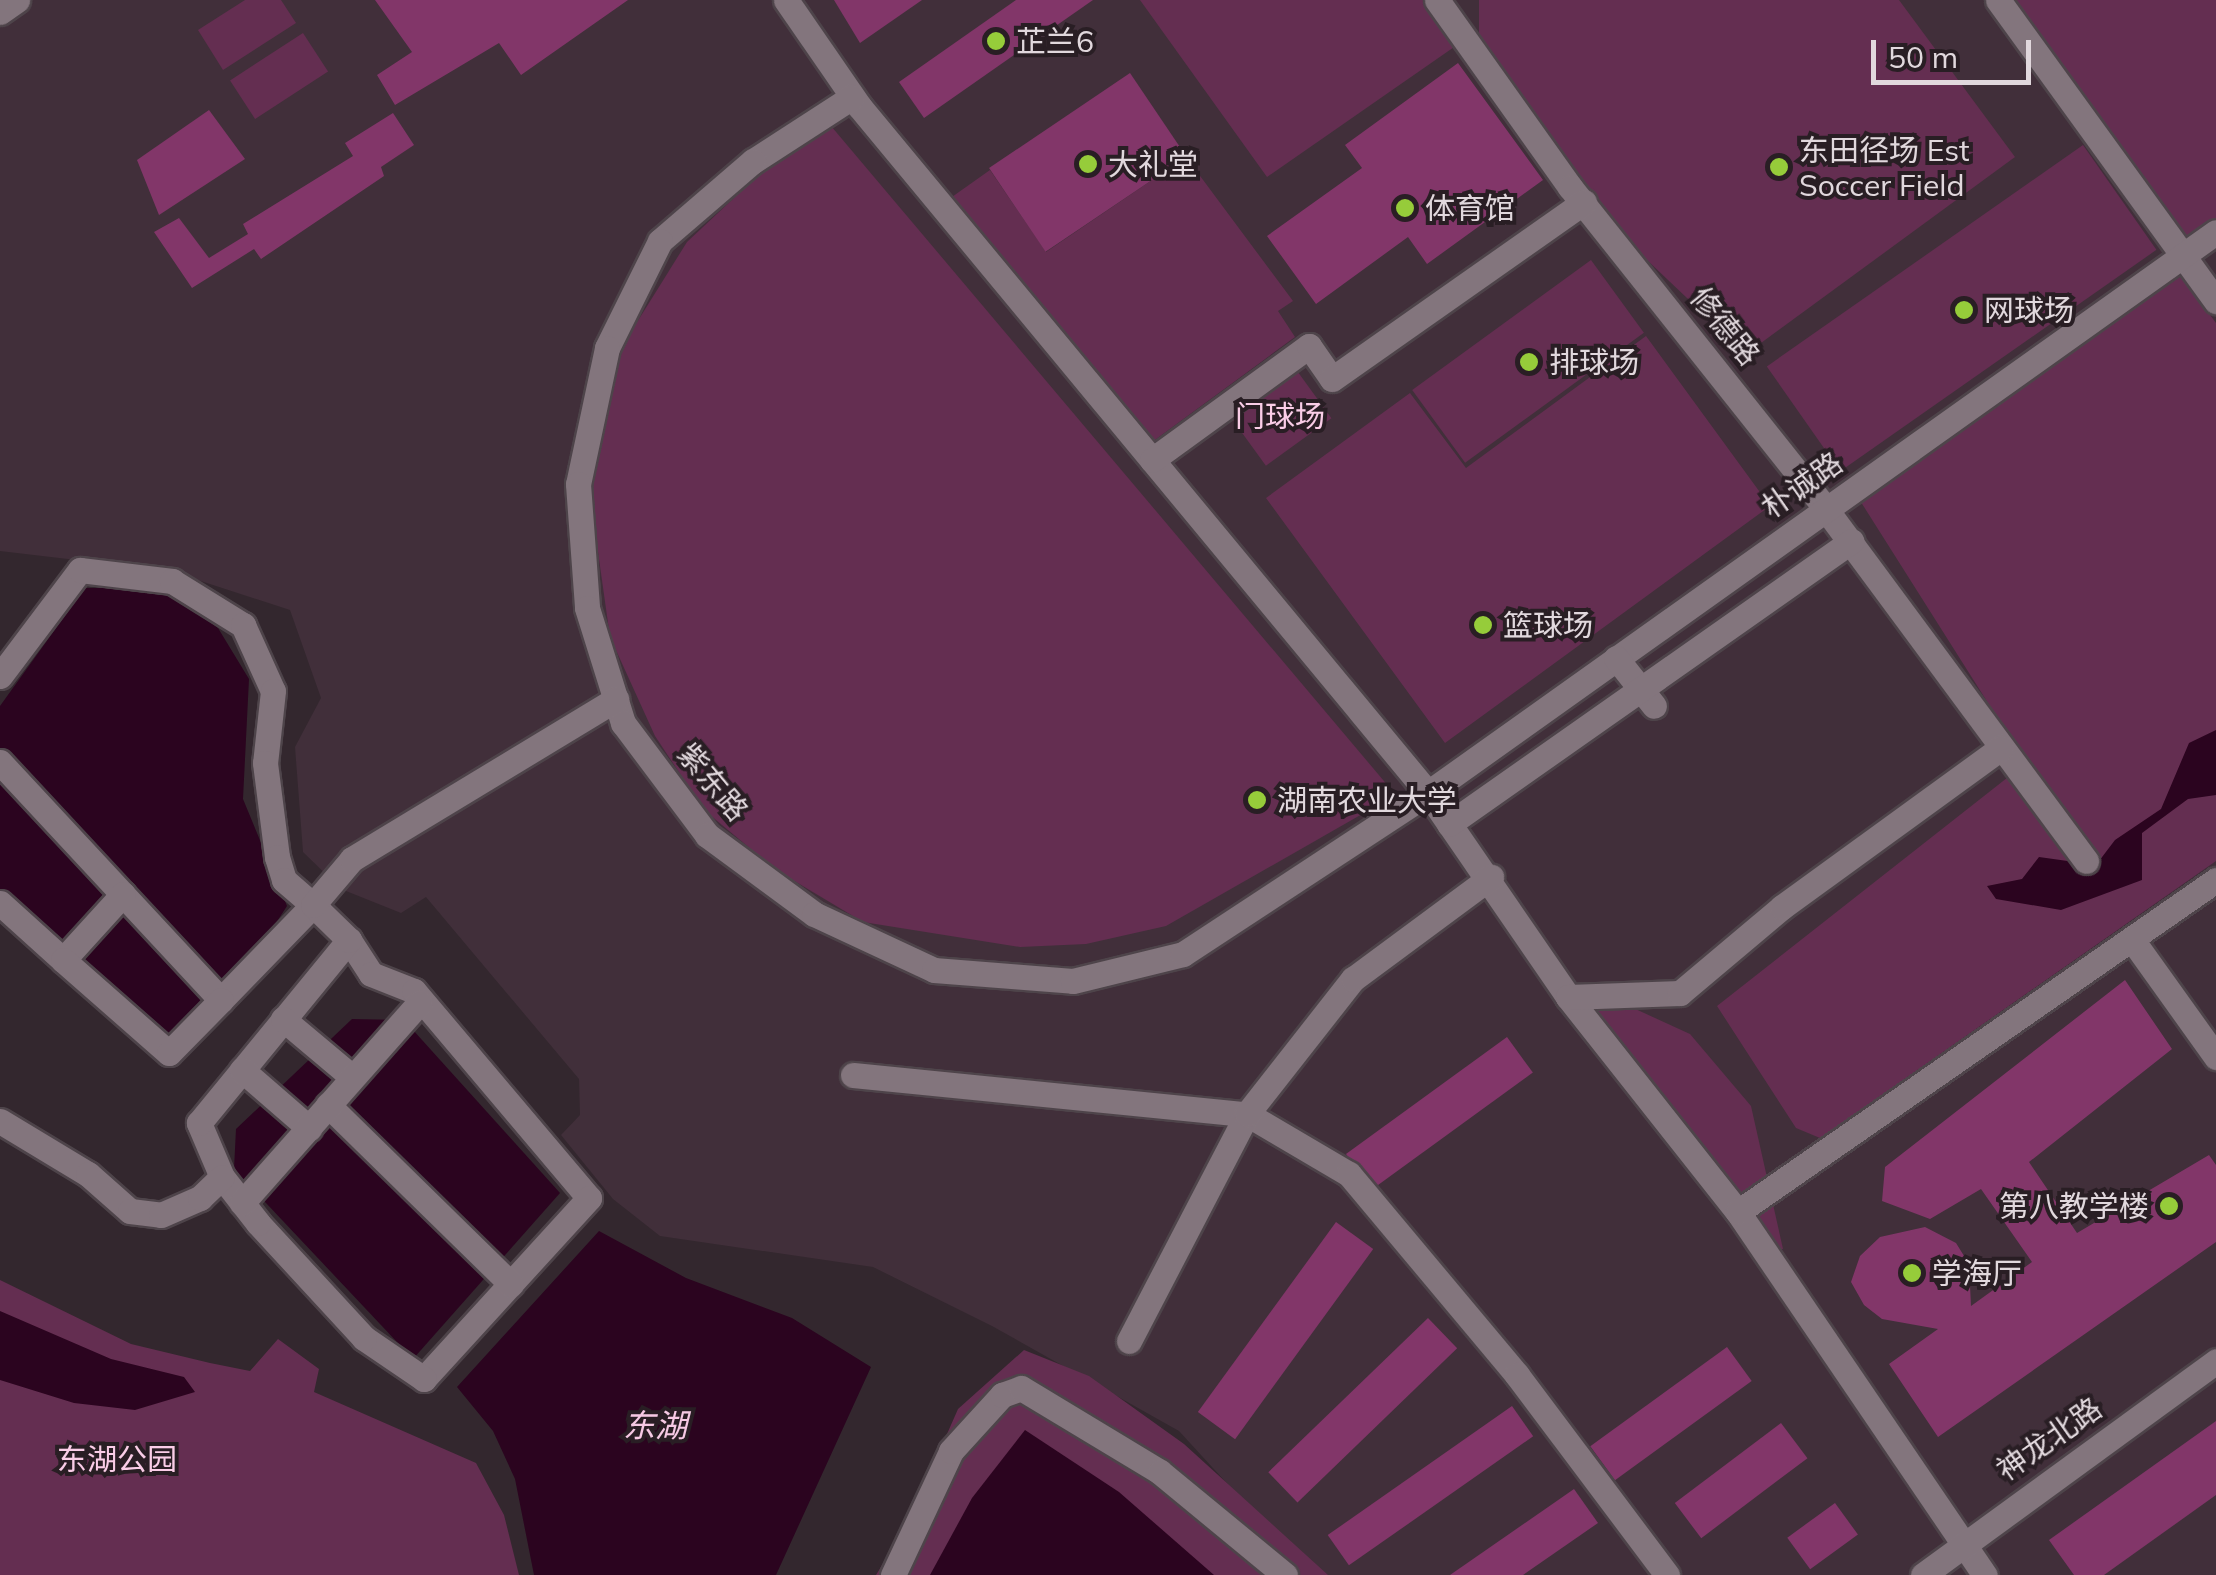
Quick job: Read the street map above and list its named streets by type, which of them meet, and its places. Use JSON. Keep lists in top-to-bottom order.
{
  "streets": {
    "street": [
      "修德路",
      "朴诚路",
      "紫东路",
      "神龙北路"
    ]
  },
  "crossings": [
    ["修德路", "朴诚路"],
    ["朴诚路", "紫东路"]
  ],
  "water": ["东湖"],
  "parks": ["门球场", "东湖公园"],
  "places": [
    "芷兰6",
    "大礼堂",
    "东田径场 Est Soccer Field",
    "体育馆",
    "网球场",
    "排球场",
    "篮球场",
    "湖南农业大学",
    "第八教学楼",
    "学海厅"
  ],
  "scale_bar": "50 m"
}
